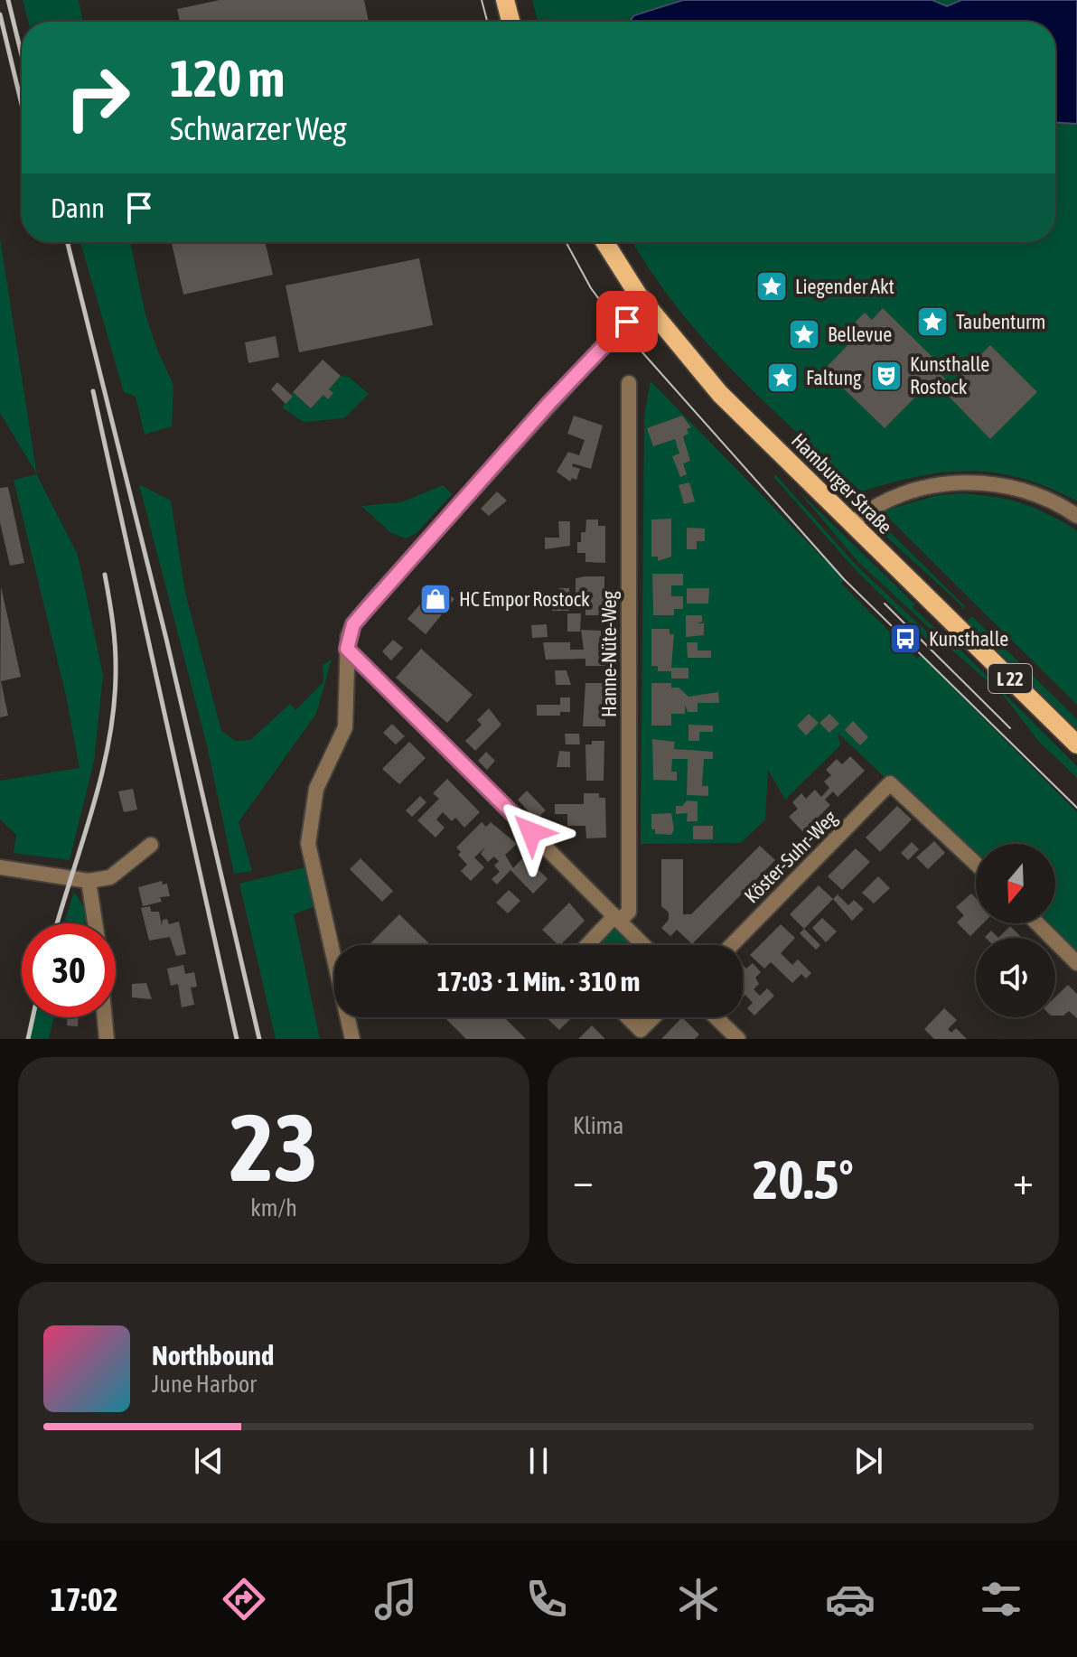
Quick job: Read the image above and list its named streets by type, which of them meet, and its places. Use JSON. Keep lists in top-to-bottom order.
{
  "streets": {
    "main road": ["Hamburger Straße", "L 22"],
    "street": ["Hanne-Nüte-Weg", "Köster-Suhr-Weg"]
  },
  "places": {
    "place": [
      "Liegender Akt",
      "Taubenturm",
      "Bellevue",
      "Faltung"
    ],
    "theatre": ["Kunsthalle Rostock"],
    "shop": ["HC Empor Rostock"],
    "bus stop": ["Kunsthalle"]
  },
  "north": "bottom",
  "page": {
    "turn": ["120 m", "Schwarzer Weg"],
    "then": "Dann",
    "limit": "30",
    "trip": "17:03 · 1 Min. · 310 m",
    "tile": [
      ["23", "km/h"],
      "Klima"
    ],
    "heat": ["−", "20.5°", "+"],
    "song": ["Northbound", "June Harbor"],
    "tabs": "17:02"
  }
}
